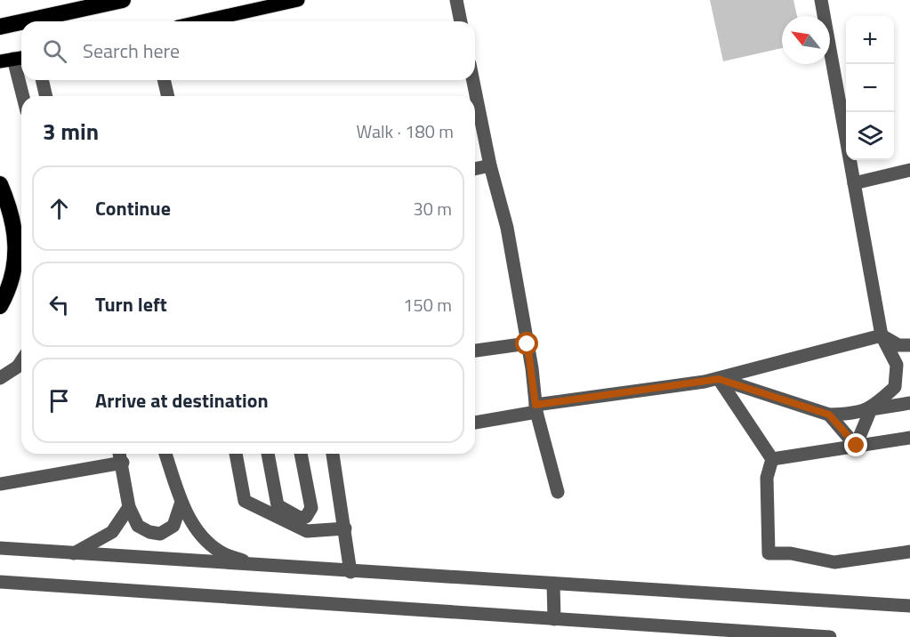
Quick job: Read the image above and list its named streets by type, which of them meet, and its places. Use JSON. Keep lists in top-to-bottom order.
{
  "north": "top left",
  "page": {
    "map_buttons": ["+", "−"],
    "search": "Search here",
    "heading": ["3 min", "Walk · 180 m"],
    "list": [
      ["Continue", "30 m"],
      ["Turn left", "150 m"],
      "Arrive at destination"
    ]
  }
}
